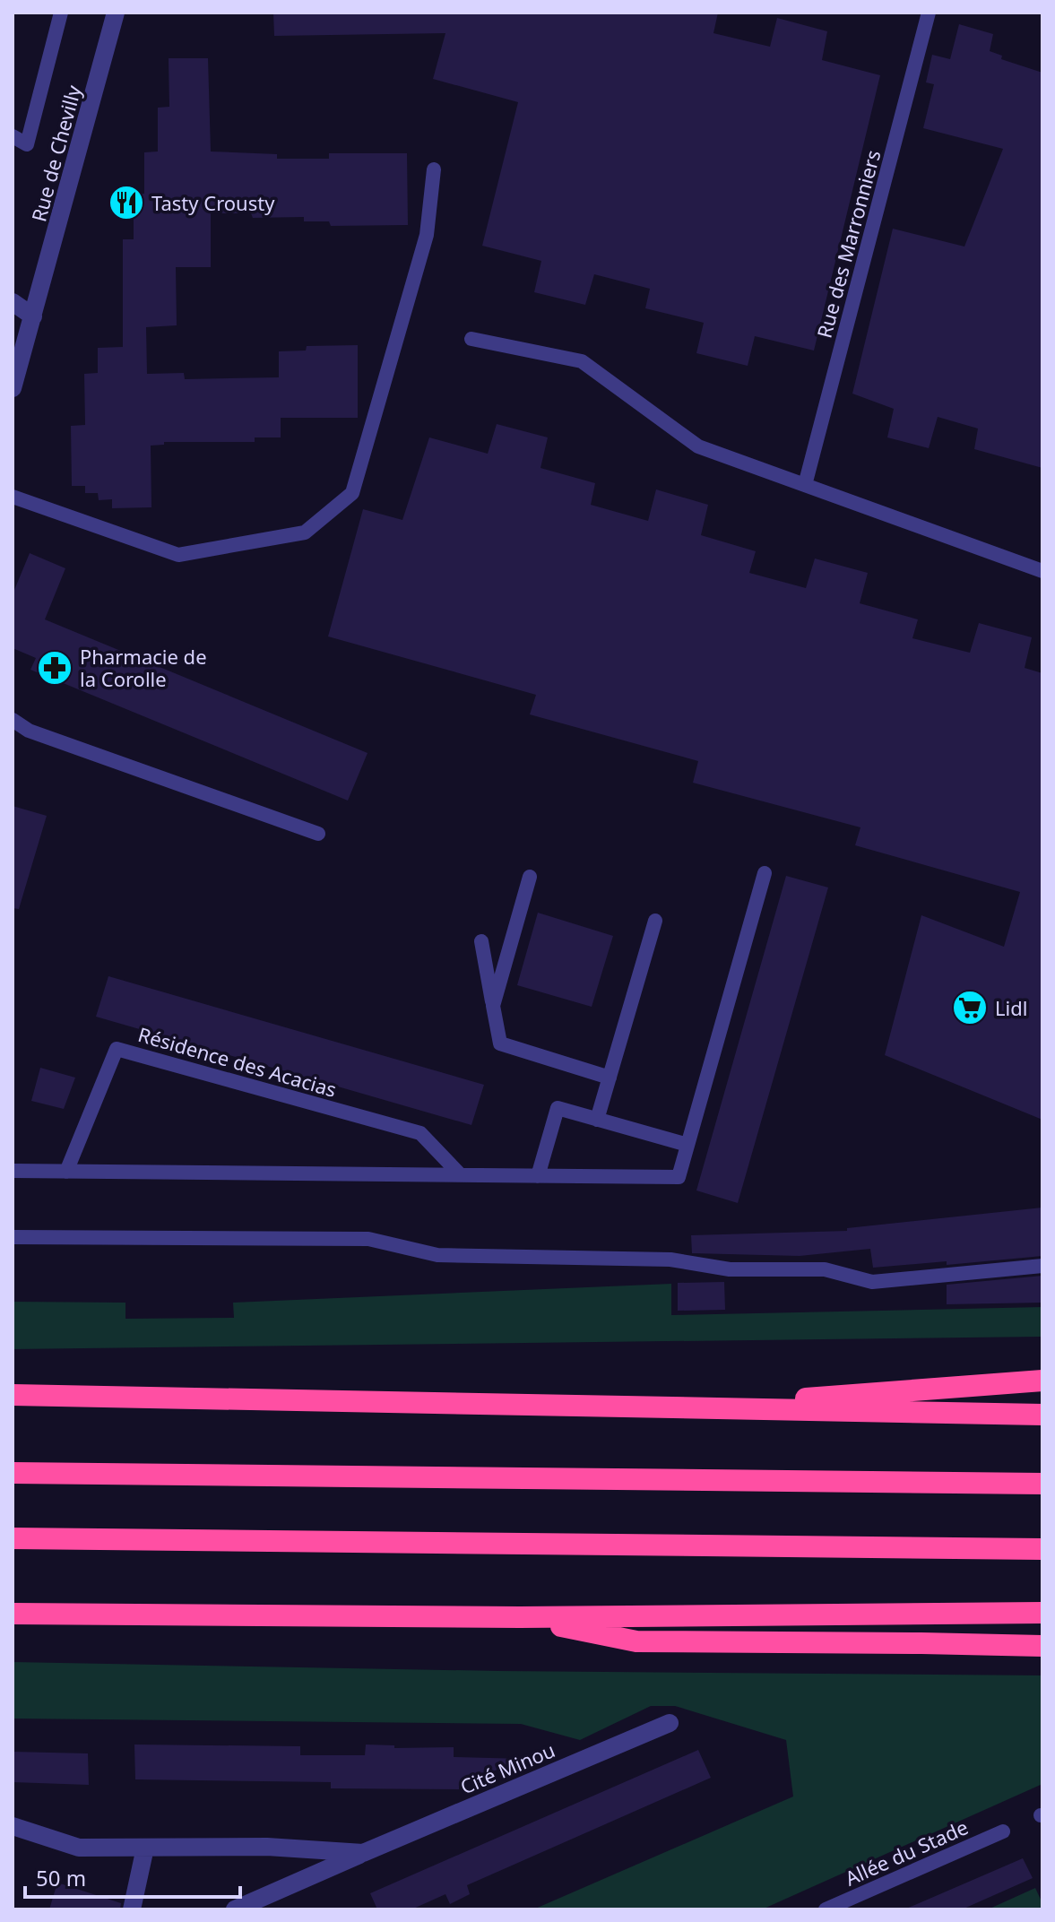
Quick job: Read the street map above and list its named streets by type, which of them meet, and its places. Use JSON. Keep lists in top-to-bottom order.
{
  "streets": {
    "street": ["Rue de Chevilly", "Cité Minou"],
    "lane": ["Rue des Marronniers", "Résidence des Acacias", "Allée du Stade"]
  },
  "places": {
    "restaurant": ["Tasty Crousty"],
    "pharmacy": ["Pharmacie de la Corolle"],
    "supermarket": ["Lidl"]
  },
  "scale_bar": "50 m"
}
